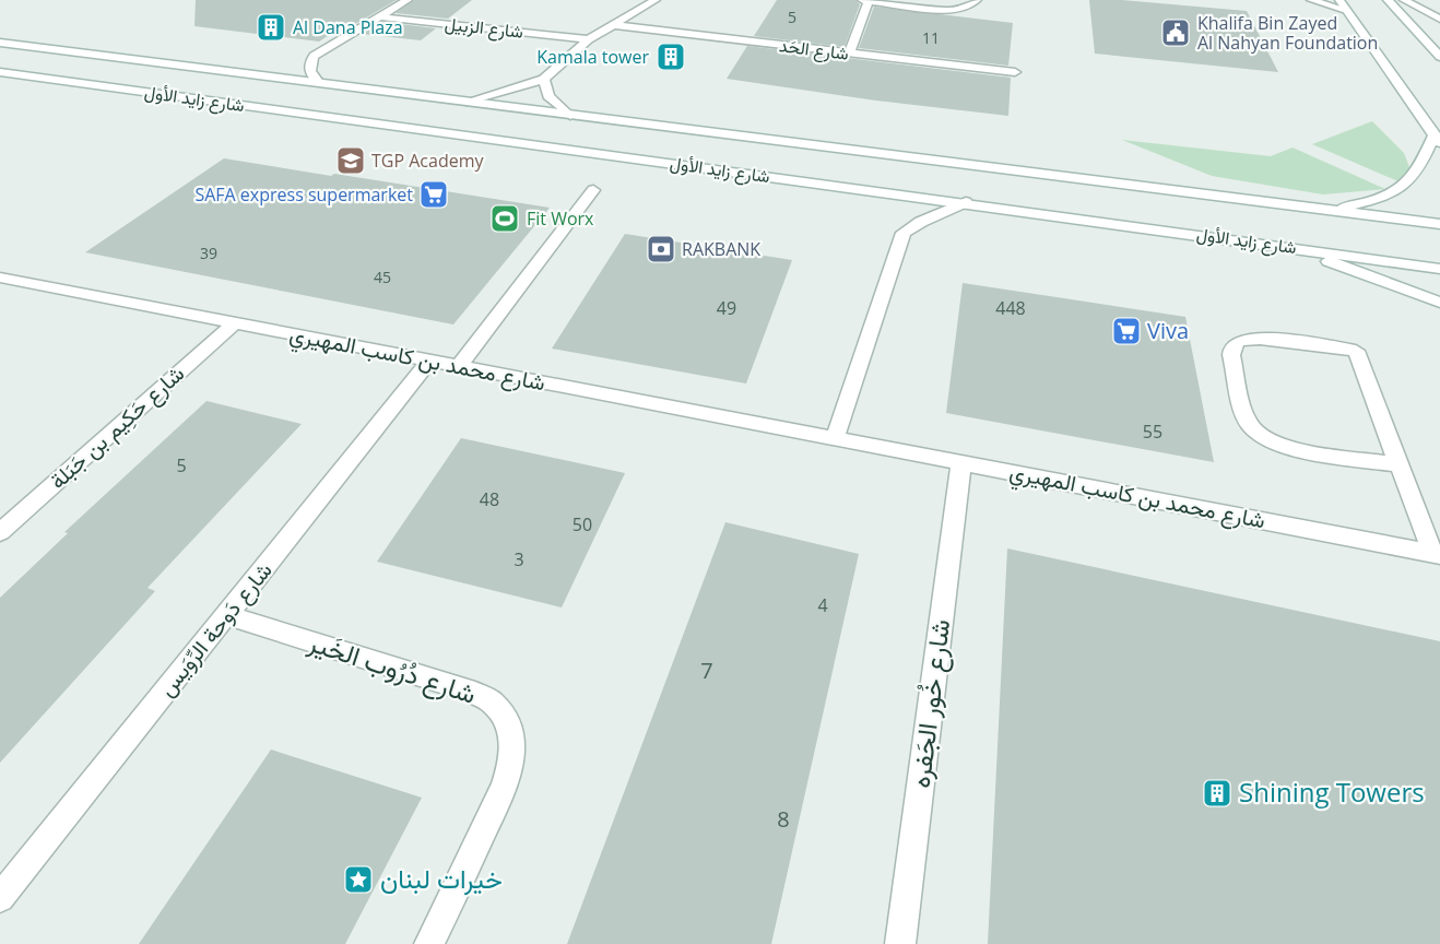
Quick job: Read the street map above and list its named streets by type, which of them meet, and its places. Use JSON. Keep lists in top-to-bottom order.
{
  "streets": {
    "street": [
      "شارع الزبيل",
      "شارع الحَد",
      "شارع زايد الأول",
      "شارع محمد بن كاسب المهيري",
      "شارع حَكِيم بن جَبَلة",
      "شارع دَوحة الرِّوَيس",
      "شارع دُرُوب الخَير",
      "شارع خُور الجَفره"
    ]
  },
  "crossings": [
    ["شارع محمد بن كاسب المهيري", "شارع حَكِيم بن جَبَلة"],
    ["شارع محمد بن كاسب المهيري", "شارع دَوحة الرِّوَيس"],
    ["شارع محمد بن كاسب المهيري", "شارع خُور الجَفره"],
    ["شارع دَوحة الرِّوَيس", "شارع دُرُوب الخَير"]
  ],
  "places": {
    "building": ["Al Dana Plaza", "Kamala tower", "Shining Towers"],
    "public building": ["Khalifa Bin Zayed Al Nahyan Foundation"],
    "school or university": ["TGP Academy"],
    "supermarket": ["SAFA express supermarket", "Viva"],
    "sports": ["Fit Worx"],
    "bank": ["RAKBANK"],
    "place": ["خيرات لبنان"]
  },
  "house_numbers": [
    "5",
    "11",
    "39",
    "45",
    "49",
    "448",
    "55",
    "5",
    "48",
    "50",
    "3",
    "4",
    "7",
    "8"
  ]
}
